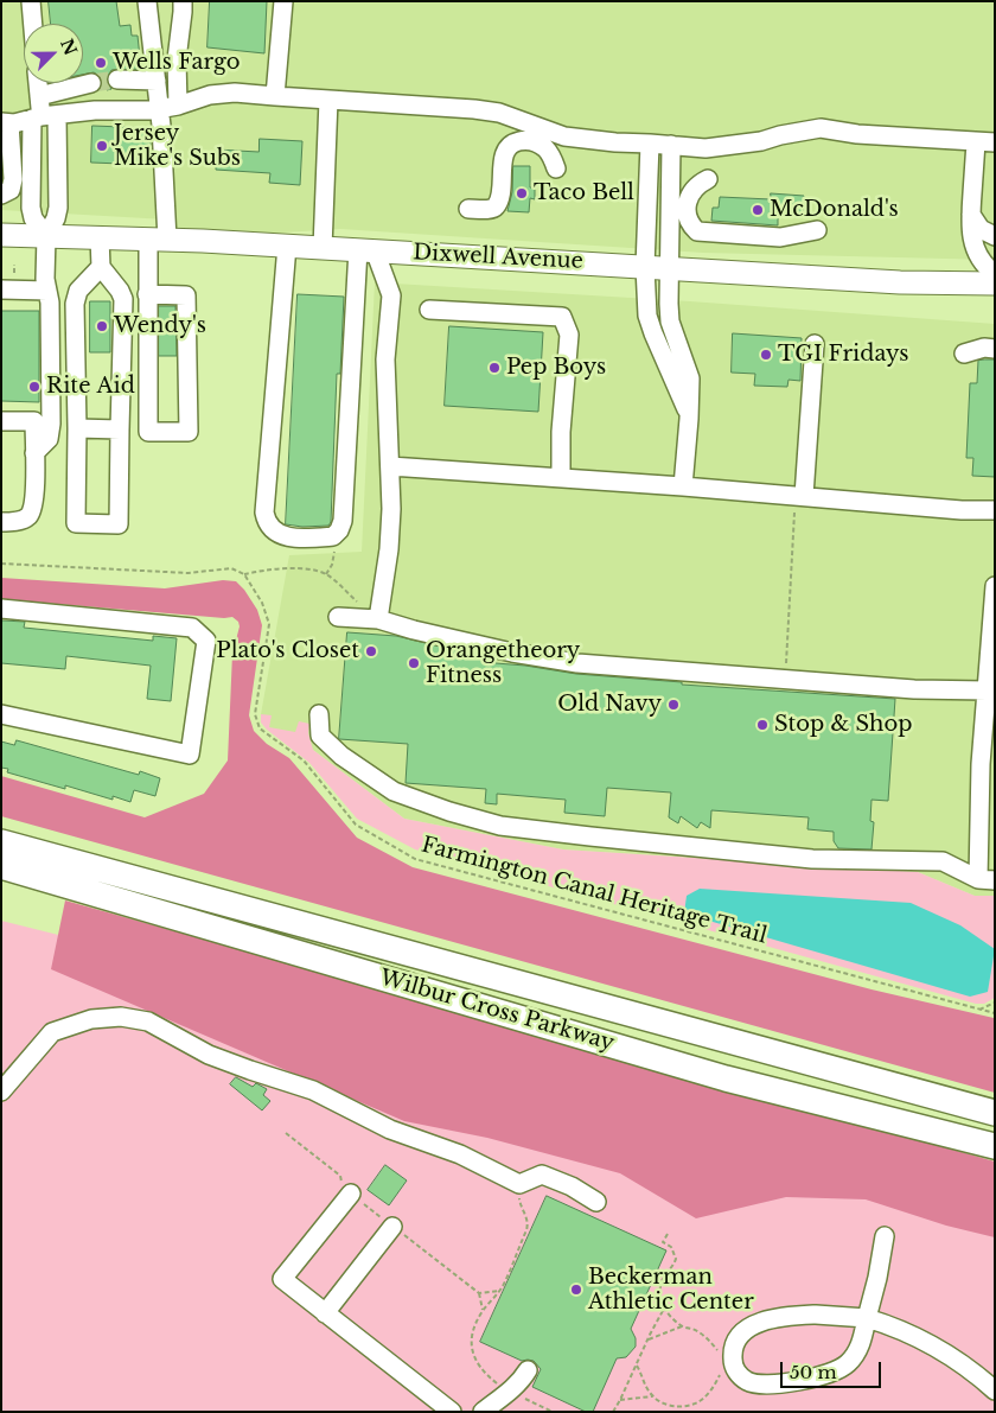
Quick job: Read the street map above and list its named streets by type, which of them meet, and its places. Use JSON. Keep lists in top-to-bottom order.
{
  "streets": {
    "highway": ["Wilbur Cross Parkway"],
    "main road": ["Dixwell Avenue"],
    "path": ["Farmington Canal Heritage Trail"]
  },
  "places": [
    "Wells Fargo",
    "Jersey Mike's Subs",
    "Taco Bell",
    "McDonald's",
    "Wendy's",
    "TGI Fridays",
    "Pep Boys",
    "Rite Aid",
    "Plato's Closet",
    "Orangetheory Fitness",
    "Old Navy",
    "Stop & Shop",
    "Beckerman Athletic Center"
  ],
  "scale_bar": "50 m",
  "north": "top right"
}
